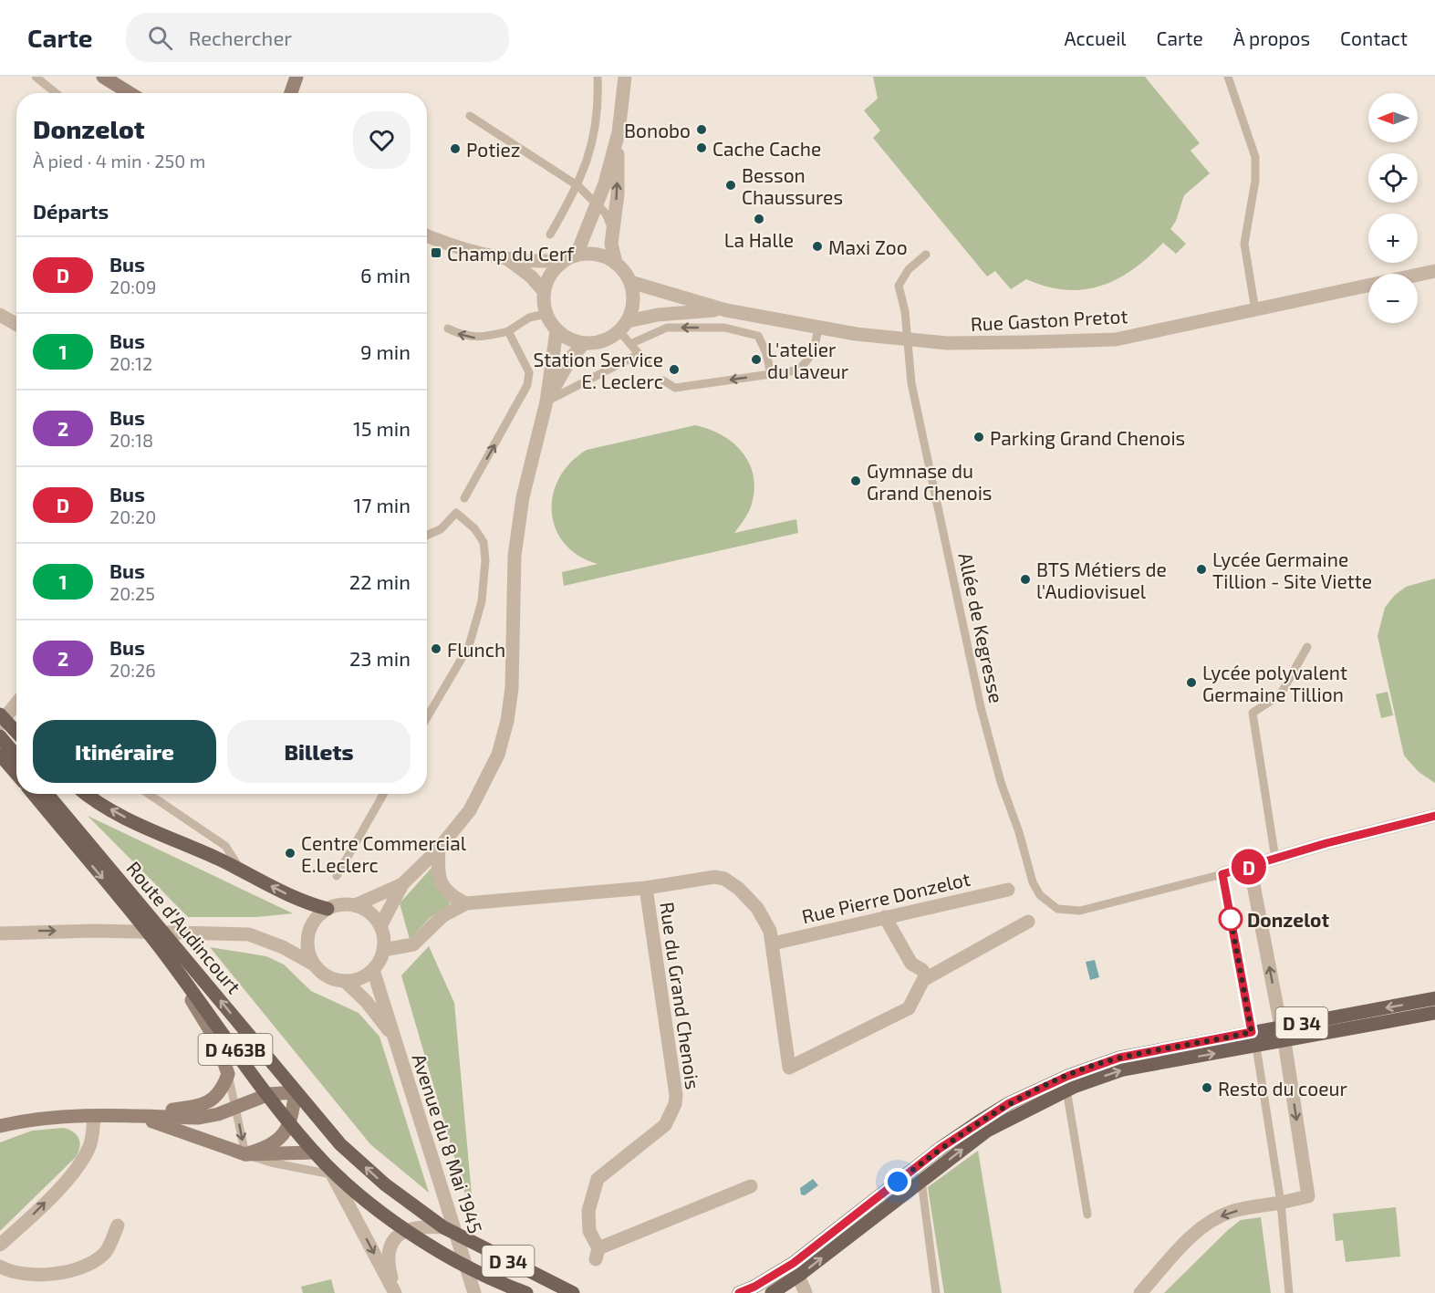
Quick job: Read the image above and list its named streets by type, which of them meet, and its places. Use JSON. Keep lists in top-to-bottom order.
{
  "streets": {
    "main road": ["Route d'Audincourt", "D 34", "D 463B"],
    "street": [
      "Rue Gaston Pretot",
      "Rue Pierre Donzelot",
      "Rue du Grand Chenois",
      "Avenue du 8 Mai 1945"
    ],
    "lane": ["Allée de Kegresse"]
  },
  "crossings": [
    ["Rue Gaston Pretot", "Allée de Kegresse"],
    ["Rue du Grand Chenois", "Avenue du 8 Mai 1945"]
  ],
  "places": {
    "other": [
      "Bonobo",
      "Cache Cache",
      "Potiez",
      "Besson Chaussures",
      "La Halle",
      "Maxi Zoo",
      "L'atelier du laveur",
      "Station Service E. Leclerc",
      "Parking Grand Chenois",
      "Gymnase du Grand Chenois",
      "Lycée Germaine Tillion - Site Viette",
      "BTS Métiers de l'Audiovisuel",
      "Flunch",
      "Lycée polyvalent Germaine Tillion",
      "Centre Commercial E.Leclerc",
      "Donzelot",
      "Resto du coeur"
    ],
    "transit": ["Champ du Cerf"]
  },
  "lines": ["bus line D"],
  "north": "left",
  "page": {
    "header": "Carte",
    "search": "Rechercher",
    "nav": [
      "Accueil",
      "Carte",
      "À propos",
      "Contact"
    ],
    "on_map": "D",
    "map_buttons": ["+", "−"],
    "heading": [
      ["Donzelot", "À pied · 4 min · 250 m"],
      "Départs"
    ],
    "list": [
      {
        "mark": "D",
        "name": "Bus",
        "note": "20:09",
        "value": "6 min"
      },
      {
        "mark": "1",
        "name": "Bus",
        "note": "20:12",
        "value": "9 min"
      },
      {
        "mark": "2",
        "name": "Bus",
        "note": "20:18",
        "value": "15 min"
      },
      {
        "mark": "D",
        "name": "Bus",
        "note": "20:20",
        "value": "17 min"
      },
      {
        "mark": "1",
        "name": "Bus",
        "note": "20:25",
        "value": "22 min"
      },
      {
        "mark": "2",
        "name": "Bus",
        "note": "20:26",
        "value": "23 min"
      }
    ],
    "buttons": ["Itinéraire", "Billets"]
  }
}
